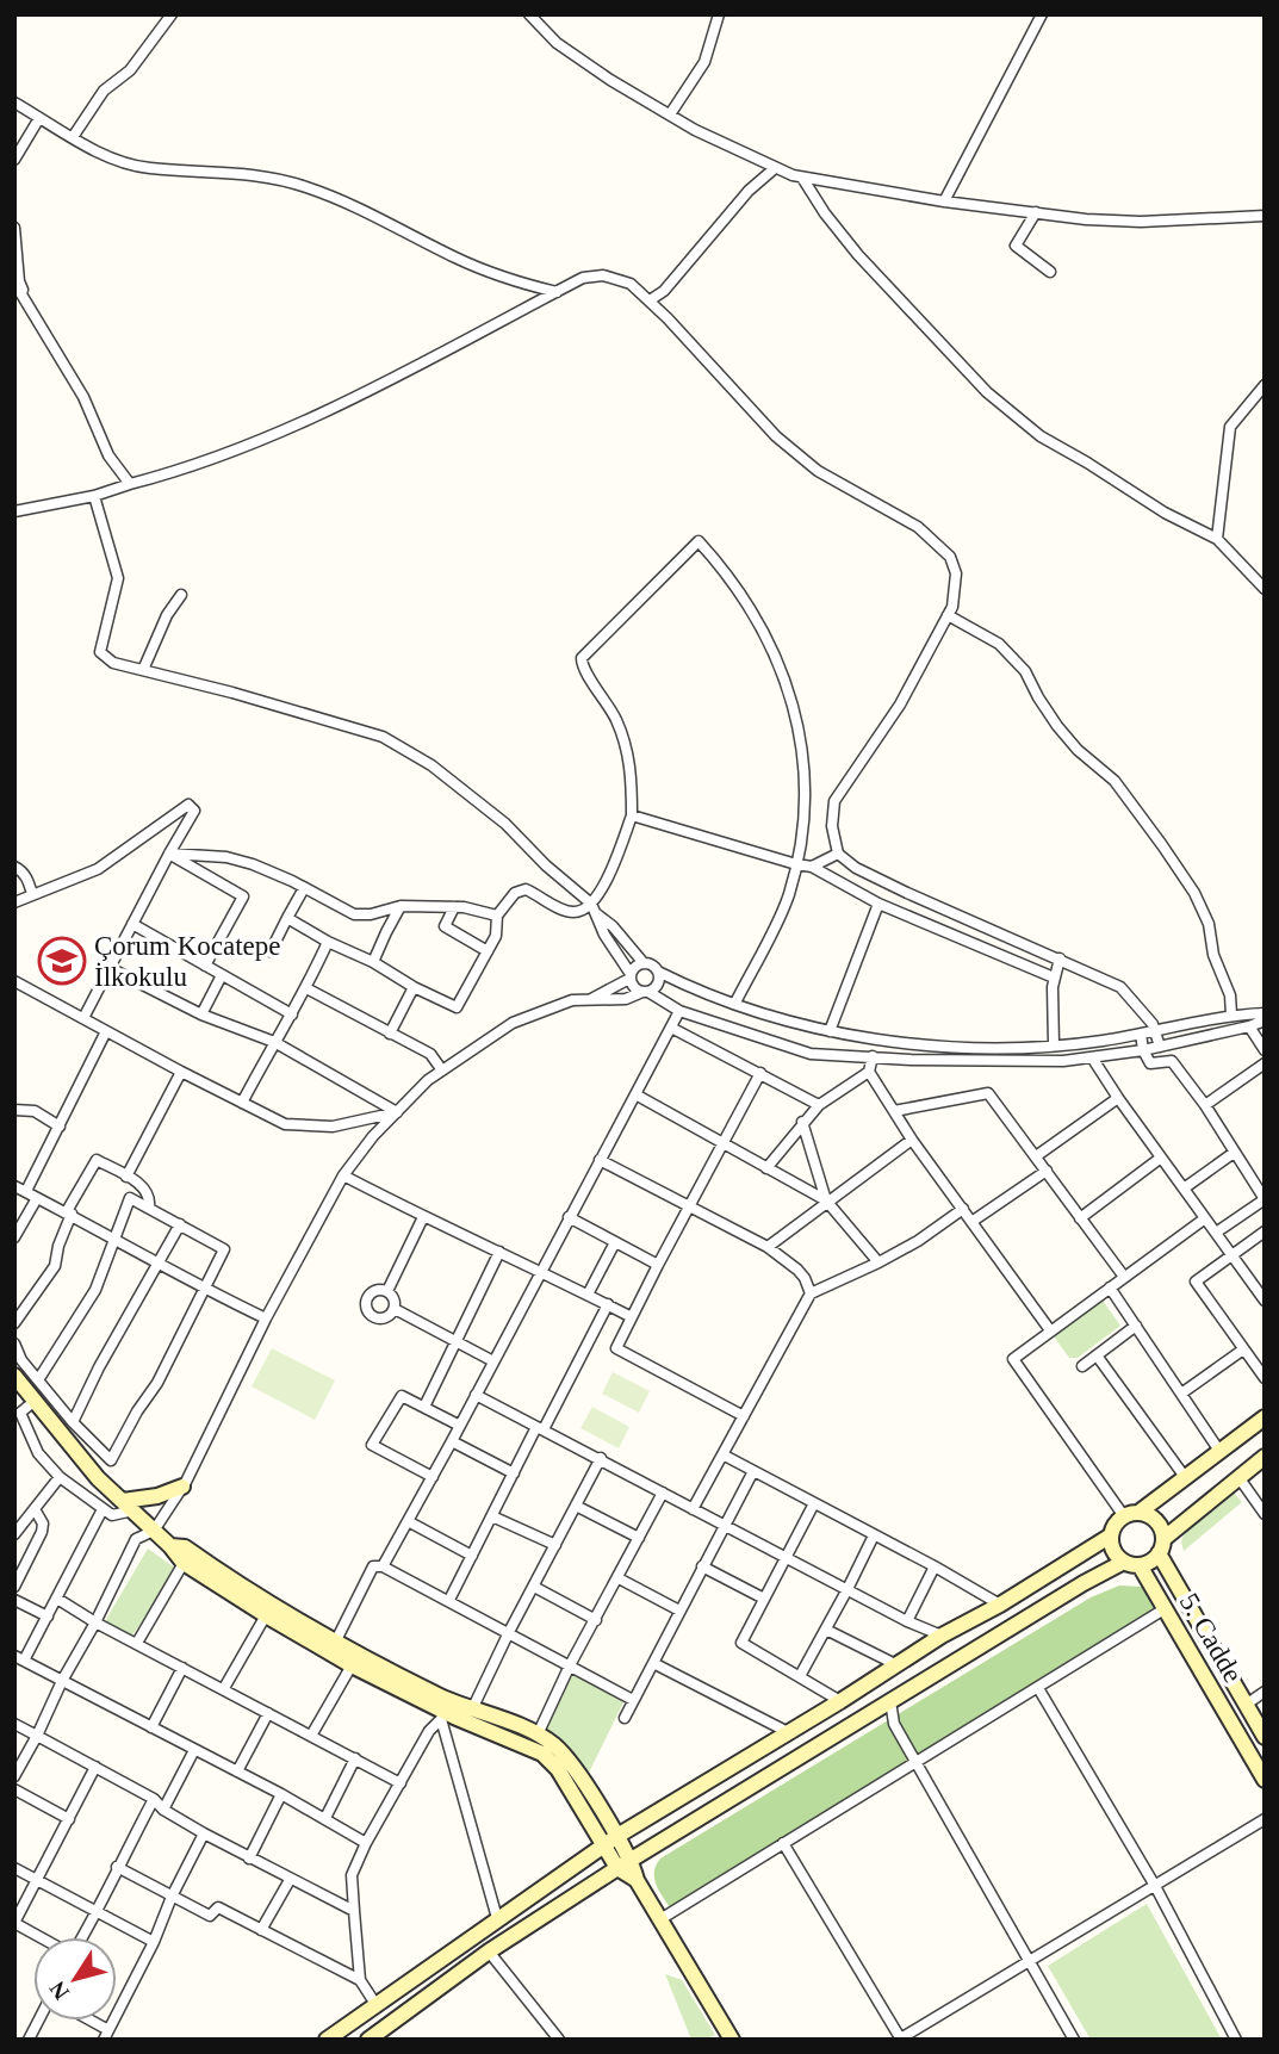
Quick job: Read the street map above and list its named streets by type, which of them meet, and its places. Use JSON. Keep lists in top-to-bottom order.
{
  "streets": {
    "street": ["5. Cadde"]
  },
  "places": {
    "school or university": ["Çorum Kocatepe İlkokulu"]
  },
  "north": "bottom left"
}
